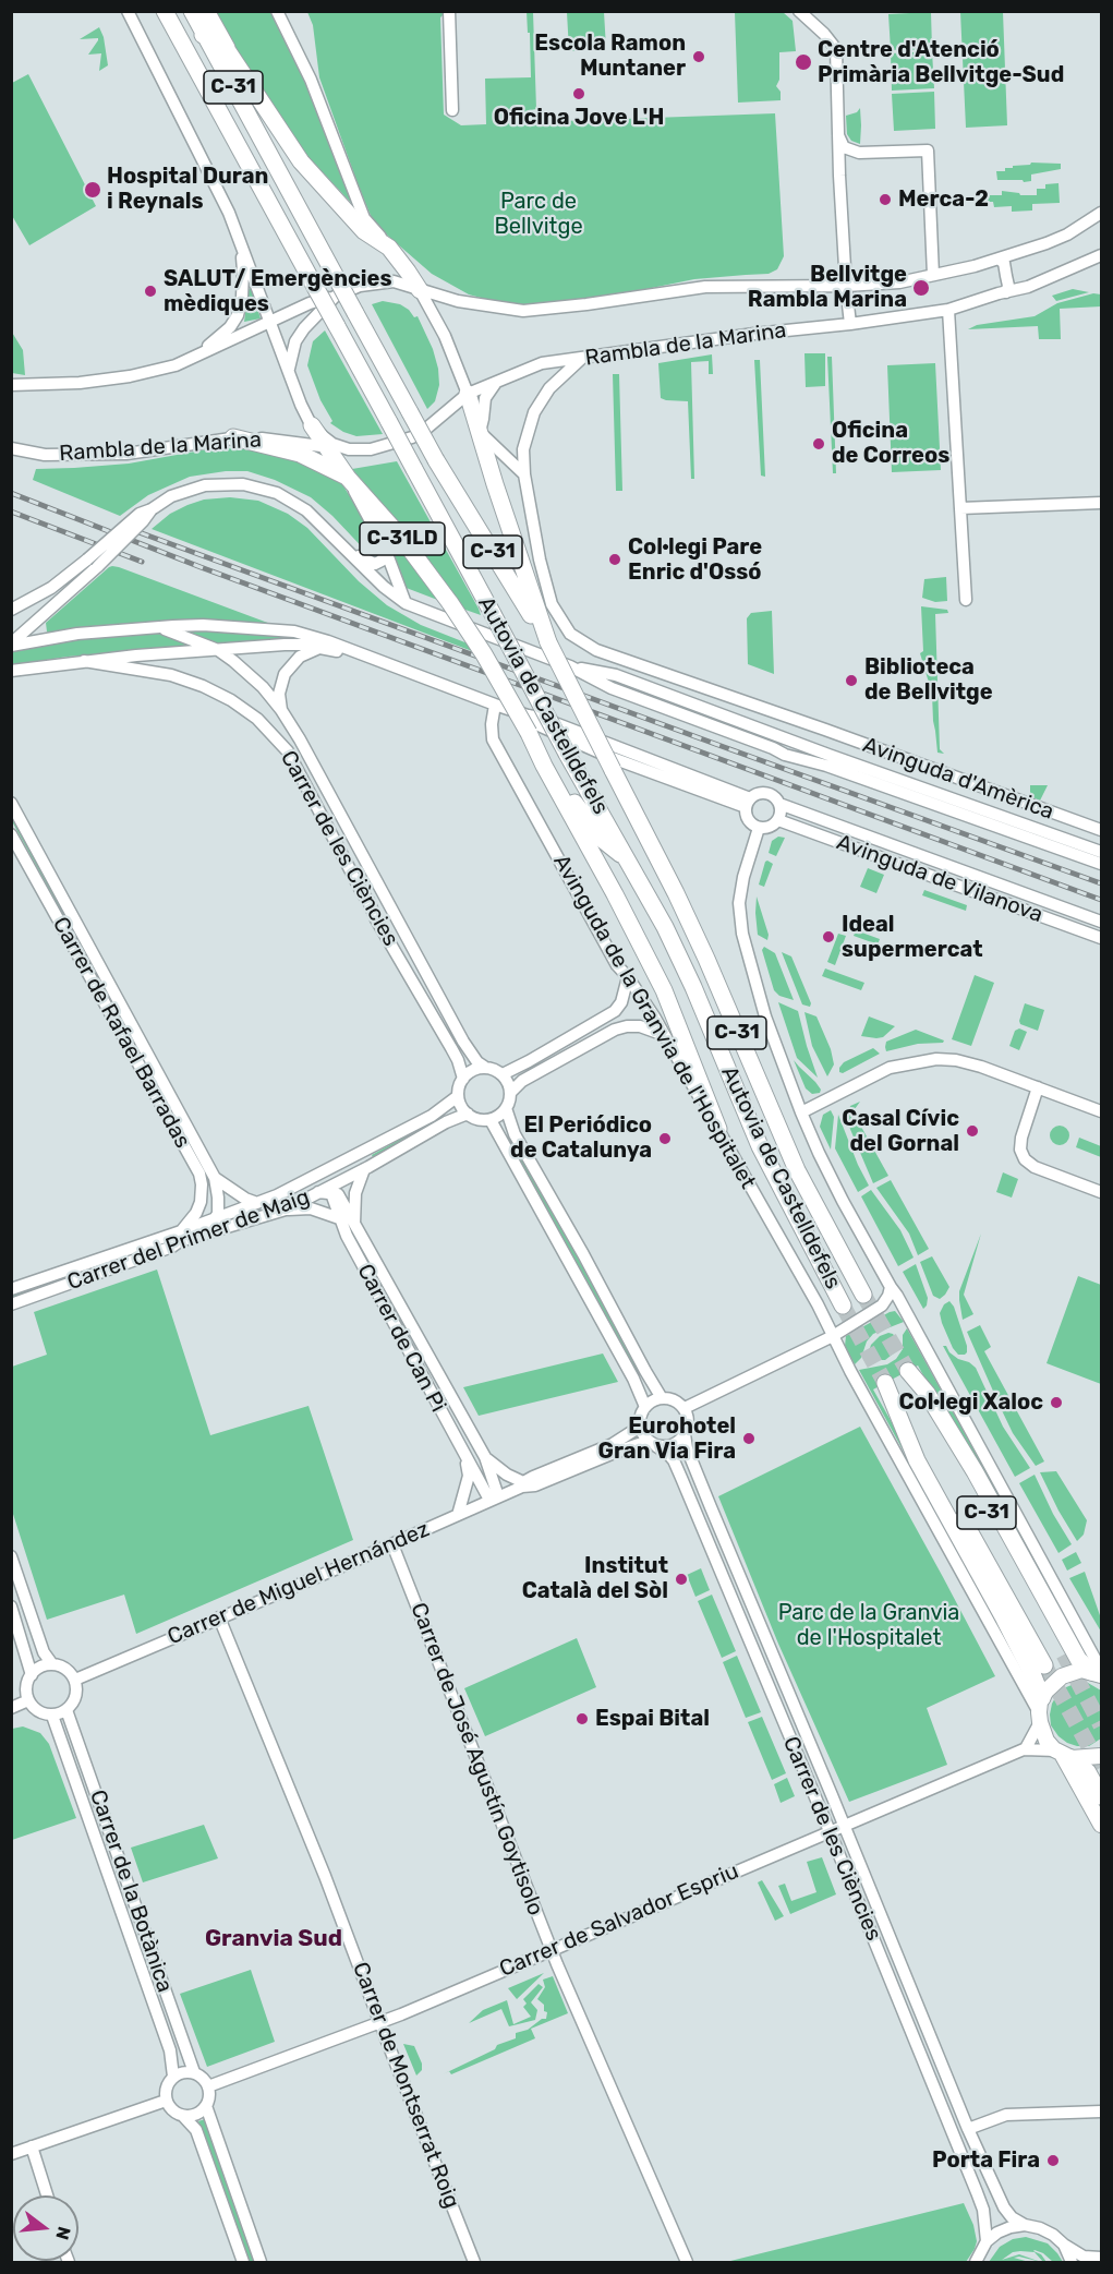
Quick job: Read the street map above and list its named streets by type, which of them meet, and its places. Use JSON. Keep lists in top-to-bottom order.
{
  "streets": {
    "highway": ["C-31", "C-31LD", "Autovia de Castelldefels"],
    "street": [
      "Rambla de la Marina",
      "Avinguda d'Amèrica",
      "Carrer de les Ciències",
      "Avinguda de Vilanova",
      "Avinguda de la Granvia de l'Hospitalet",
      "Carrer de Rafael Barradas",
      "Carrer del Primer de Maig",
      "Carrer de Can Pi",
      "Carrer de Miguel Hernández",
      "Carrer de José Agustín Goytisolo",
      "Carrer de la Botànica",
      "Carrer de Salvador Espriu",
      "Carrer de Montserrat Roig"
    ]
  },
  "crossings": [
    ["C-31", "Avinguda de la Granvia de l'Hospitalet"],
    ["Rambla de la Marina", "C-31LD"],
    ["Rambla de la Marina", "Avinguda d'Amèrica"],
    ["C-31LD", "Autovia de Castelldefels"],
    ["Carrer de les Ciències", "Carrer del Primer de Maig"],
    ["Carrer de les Ciències", "Carrer de Miguel Hernández"],
    ["Carrer de les Ciències", "Carrer de Salvador Espriu"],
    ["Carrer de Rafael Barradas", "Carrer del Primer de Maig"],
    ["Carrer del Primer de Maig", "Carrer de Can Pi"],
    ["Carrer de Can Pi", "Carrer de Miguel Hernández"],
    ["Carrer de Miguel Hernández", "Carrer de José Agustín Goytisolo"],
    ["Carrer de Miguel Hernández", "Carrer de la Botànica"],
    ["Carrer de Miguel Hernández", "Carrer de Montserrat Roig"],
    ["Carrer de José Agustín Goytisolo", "Carrer de Salvador Espriu"],
    ["Carrer de la Botànica", "Carrer de Salvador Espriu"],
    ["Carrer de Salvador Espriu", "Carrer de Montserrat Roig"]
  ],
  "districts": ["Granvia Sud"],
  "parks": ["Parc de Bellvitge", "Parc de la Granvia de l'Hospitalet"],
  "places": [
    "Escola Ramon Muntaner",
    "Centre d'Atenció Primària Bellvitge-Sud",
    "Oficina Jove L'H",
    "Hospital Duran i Reynals",
    "Merca-2",
    "Bellvitge Rambla Marina",
    "SALUT/ Emergències mèdiques",
    "Oficina de Correos",
    "Col·legi Pare Enric d'Ossó",
    "Biblioteca de Bellvitge",
    "Ideal supermercat",
    "Casal Cívic del Gornal",
    "El Periódico de Catalunya",
    "Col·legi Xaloc",
    "Eurohotel Gran Via Fira",
    "Institut Català del Sòl",
    "Espai Bital",
    "Porta Fira"
  ],
  "north": "right"
}
